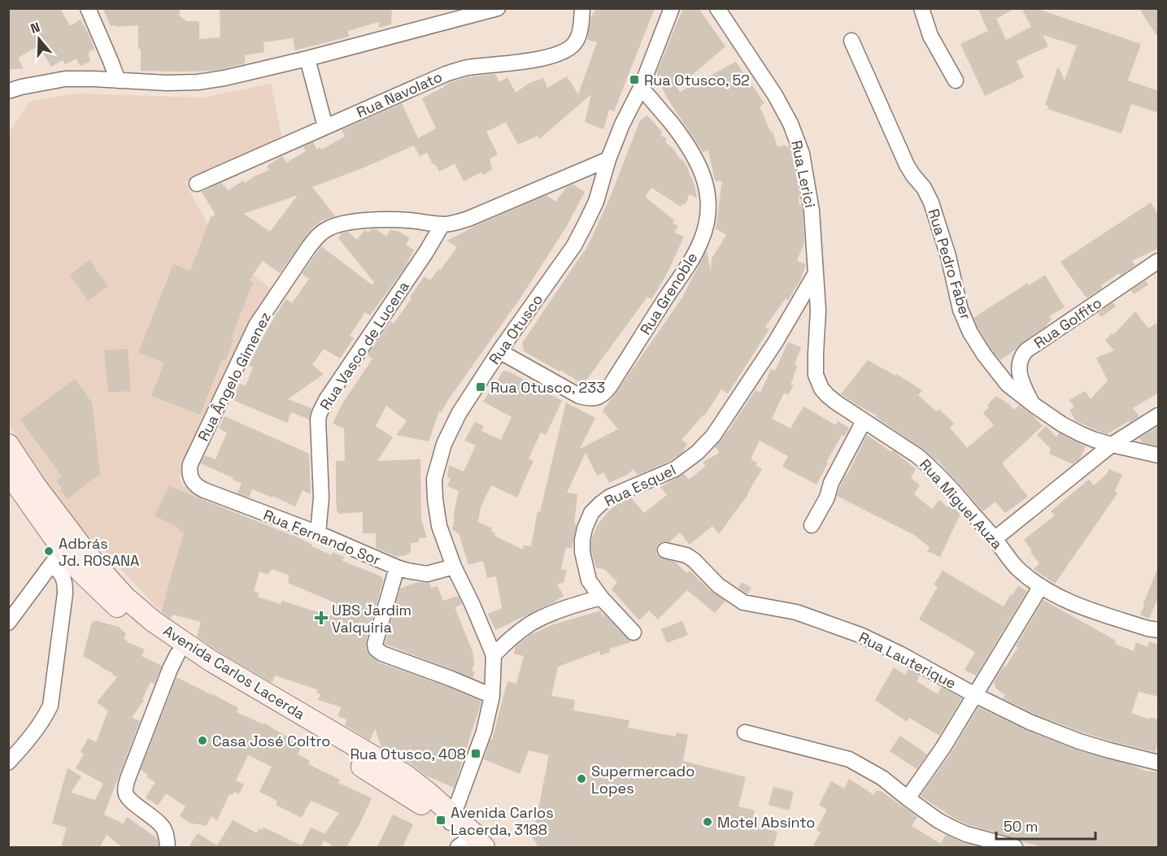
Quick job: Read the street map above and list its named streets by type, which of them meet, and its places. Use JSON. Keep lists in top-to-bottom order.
{
  "streets": {
    "main road": ["Avenida Carlos Lacerda"],
    "street": [
      "Rua Navolato",
      "Rua Lerici",
      "Rua Pedro Faber",
      "Rua Grenoble",
      "Rua Golfito",
      "Rua Otusco",
      "Rua Vasco de Lucena",
      "Rua Ângelo Gimenez",
      "Rua Esquel",
      "Rua Miguel Auza",
      "Rua Fernando Sor",
      "Rua Lauterique"
    ]
  },
  "crossings": [
    ["Rua Lerici", "Rua Esquel"],
    ["Rua Lerici", "Rua Miguel Auza"],
    ["Rua Pedro Faber", "Rua Golfito"],
    ["Rua Grenoble", "Rua Otusco"],
    ["Rua Otusco", "Rua Ângelo Gimenez"],
    ["Rua Otusco", "Rua Fernando Sor"],
    ["Rua Otusco", "Avenida Carlos Lacerda"],
    ["Rua Vasco de Lucena", "Rua Ângelo Gimenez"],
    ["Rua Vasco de Lucena", "Rua Fernando Sor"],
    ["Rua Ângelo Gimenez", "Rua Fernando Sor"],
    ["Rua Esquel", "Rua Miguel Auza"]
  ],
  "places": {
    "transit": [
      "Rua Otusco, 52",
      "Rua Otusco, 233",
      "Rua Otusco, 408",
      "Avenida Carlos Lacerda, 3188"
    ],
    "other": [
      "Adbrás Jd. ROSANA",
      "Casa José Coltro",
      "Supermercado Lopes",
      "Motel Absinto"
    ],
    "health": ["UBS Jardim Valquiria"]
  },
  "scale_bar": "50 m",
  "north": "top"
}
